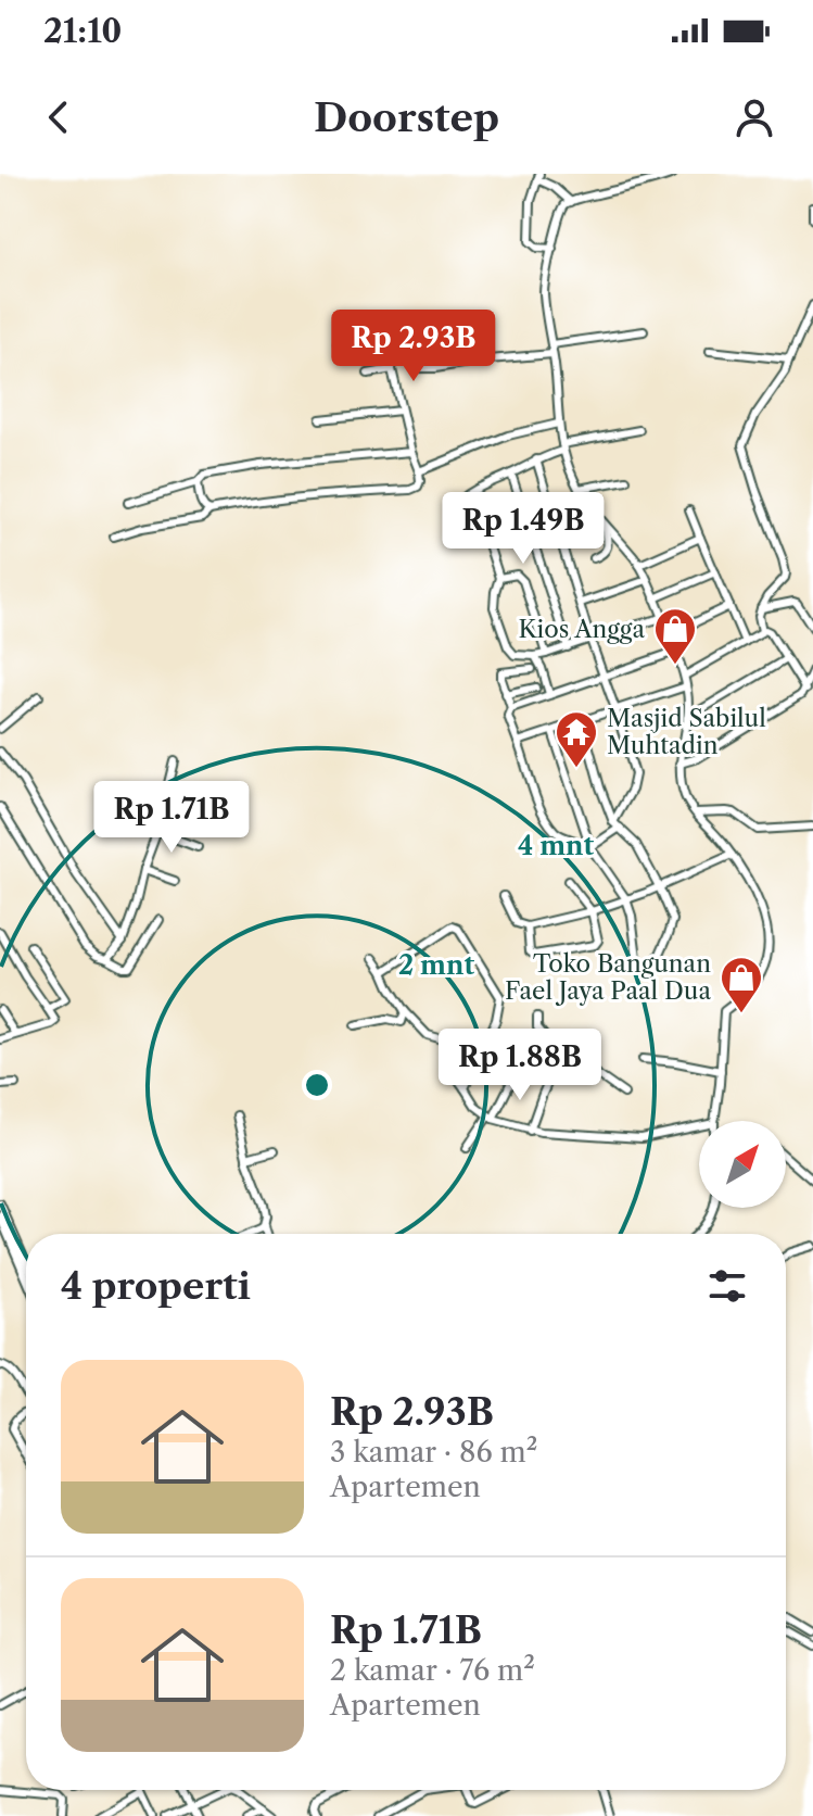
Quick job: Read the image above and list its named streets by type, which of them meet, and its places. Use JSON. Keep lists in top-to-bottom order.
{
  "places": {
    "shop": ["Kios Angga", "Toko Bangunan Fael Jaya Paal Dua"],
    "temple": ["Masjid Sabilul Muhtadin"]
  },
  "north": "top right",
  "page": {
    "status": "21:10",
    "header": "Doorstep",
    "price": [
      "Rp 2.93B",
      "Rp 1.49B",
      "Rp 1.71B",
      "Rp 1.88B"
    ],
    "heading": "4 properti",
    "list": [
      {
        "name": "Rp 2.93B",
        "note": "3 kamar · 86 m² · Apartemen"
      },
      {
        "name": "Rp 1.71B",
        "note": "2 kamar · 76 m² · Apartemen"
      }
    ]
  },
  "rings": ["4 mnt", "2 mnt"]
}
